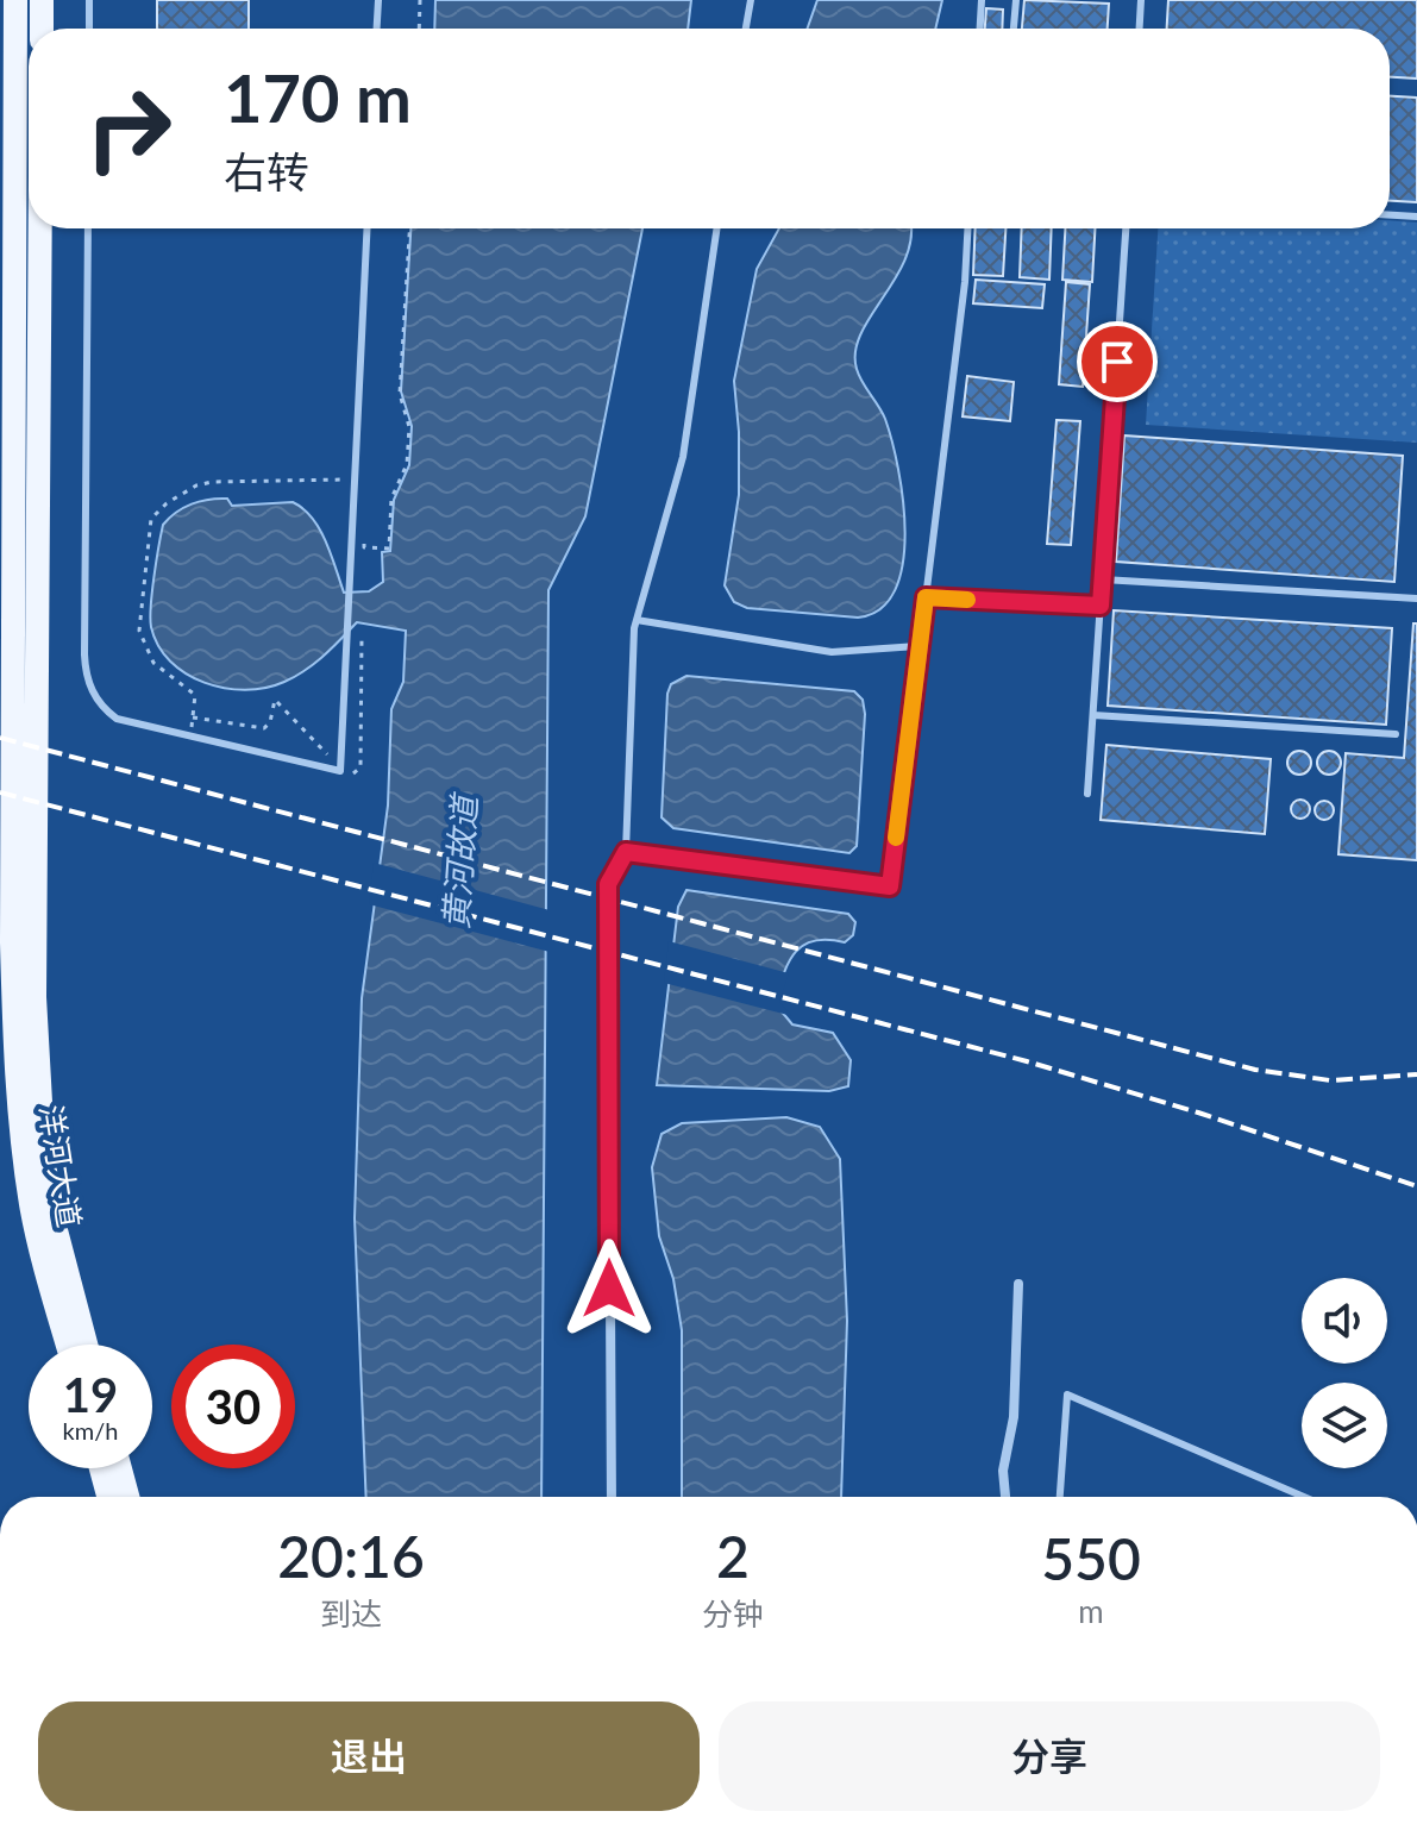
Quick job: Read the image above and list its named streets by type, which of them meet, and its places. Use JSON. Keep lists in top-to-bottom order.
{
  "streets": {
    "main road": ["洋河大道"]
  },
  "water": ["黄河故道"],
  "page": {
    "turn": ["170 m", "右转"],
    "speed": "19 km/h",
    "limit": "30",
    "eta": [
      "20:16",
      "到达",
      "2",
      "分钟",
      "550",
      "m"
    ],
    "buttons": ["退出", "分享"]
  }
}
